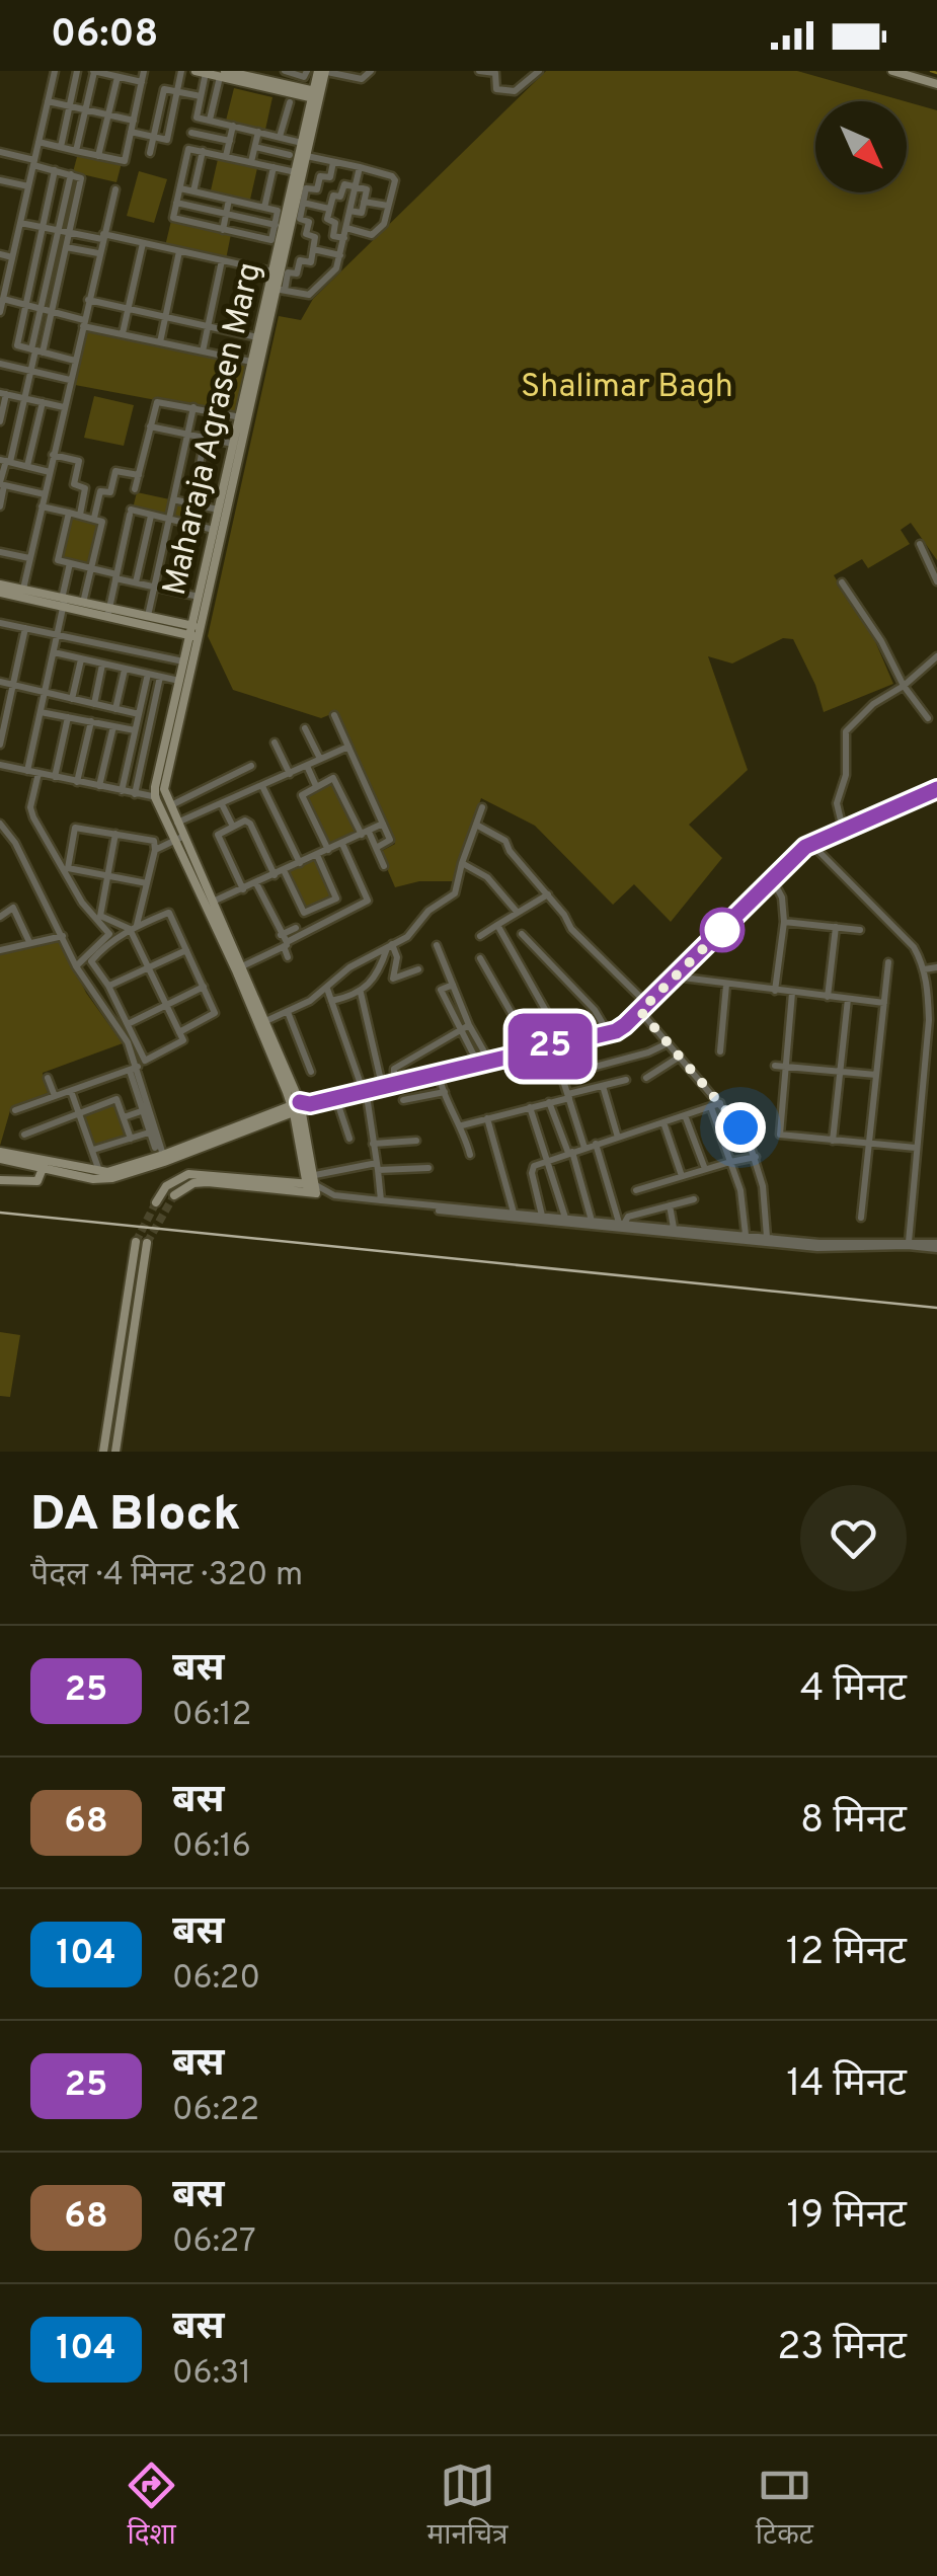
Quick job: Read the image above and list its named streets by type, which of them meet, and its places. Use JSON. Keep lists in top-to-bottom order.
{
  "streets": {
    "street": ["Maharaja Agrasen Marg"]
  },
  "parks": ["Shalimar Bagh"],
  "lines": ["bus line 25"],
  "north": "bottom right",
  "page": {
    "status": "06:08",
    "on_map": "25",
    "heading": ["DA Block", "पैदल · 4 मिनट · 320 m"],
    "list": [
      {
        "mark": "25",
        "name": "बस",
        "note": "06:12",
        "value": "4 मिनट"
      },
      {
        "mark": "68",
        "name": "बस",
        "note": "06:16",
        "value": "8 मिनट"
      },
      {
        "mark": "104",
        "name": "बस",
        "note": "06:20",
        "value": "12 मिनट"
      },
      {
        "mark": "25",
        "name": "बस",
        "note": "06:22",
        "value": "14 मिनट"
      },
      {
        "mark": "68",
        "name": "बस",
        "note": "06:27",
        "value": "19 मिनट"
      },
      {
        "mark": "104",
        "name": "बस",
        "note": "06:31",
        "value": "23 मिनट"
      }
    ],
    "tabs": ["दिशा", "मानचित्र", "टिकट"]
  }
}
